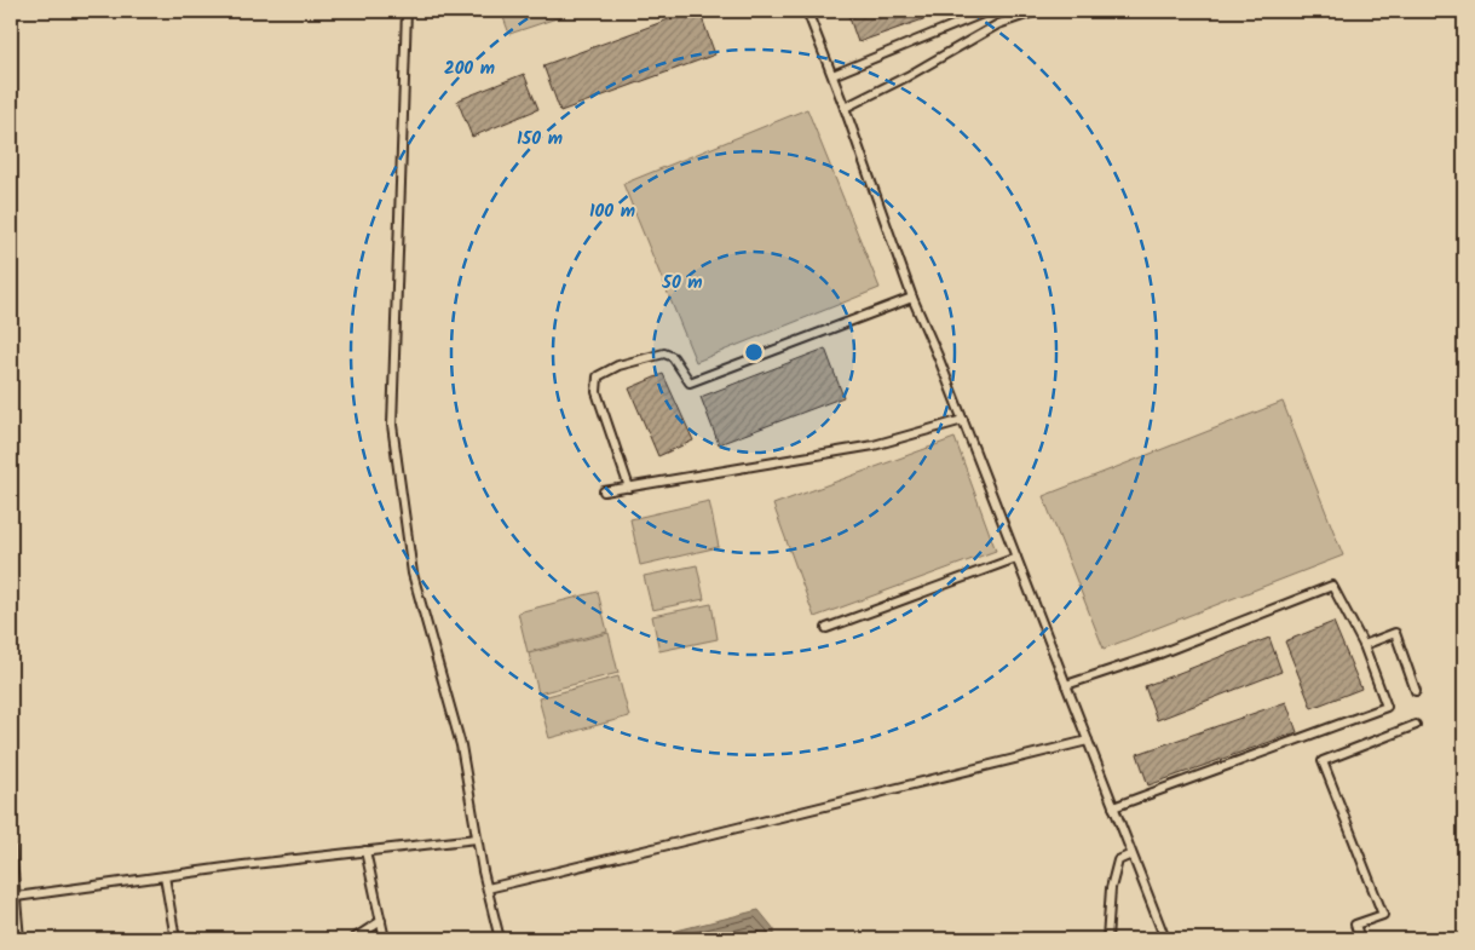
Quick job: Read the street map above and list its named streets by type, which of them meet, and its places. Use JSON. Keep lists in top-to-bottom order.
{
  "rings": [
    "200 m",
    "150 m",
    "100 m",
    "50 m"
  ]
}
